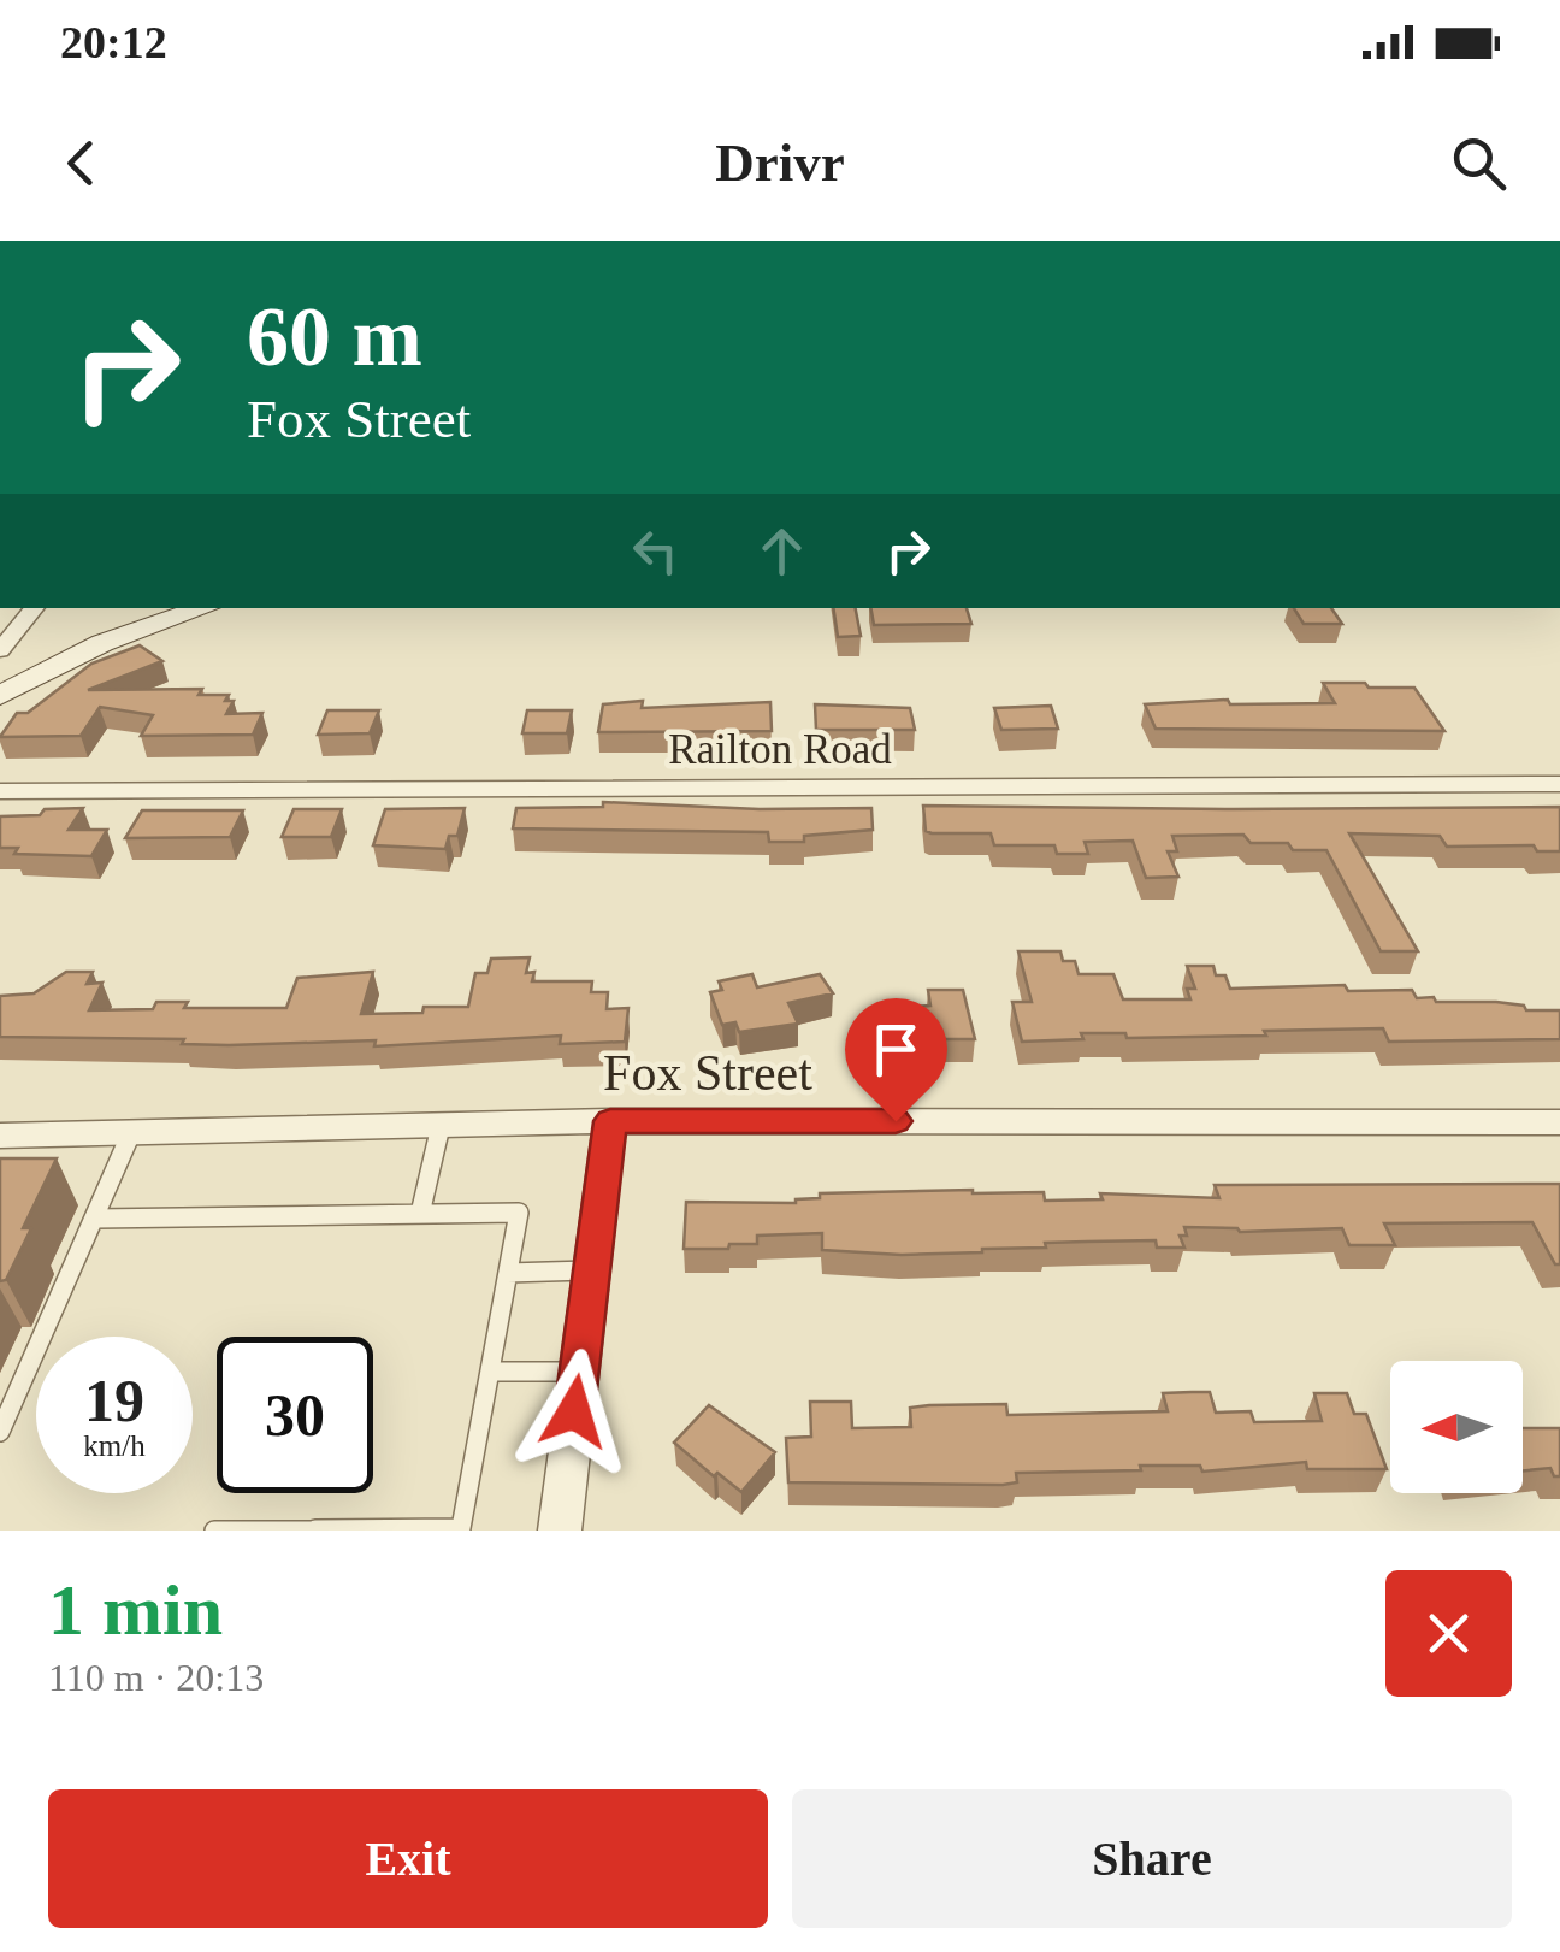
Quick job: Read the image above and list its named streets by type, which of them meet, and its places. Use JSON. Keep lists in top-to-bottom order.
{
  "streets": {
    "street": ["Railton Road", "Fox Street"]
  },
  "north": "left",
  "page": {
    "status": "20:12",
    "header": "Drivr",
    "turn": ["60 m", "Fox Street"],
    "speed": "19 km/h",
    "limit": "30",
    "heading": ["1 min", "110 m · 20:13"],
    "buttons": ["Exit", "Share"]
  }
}
